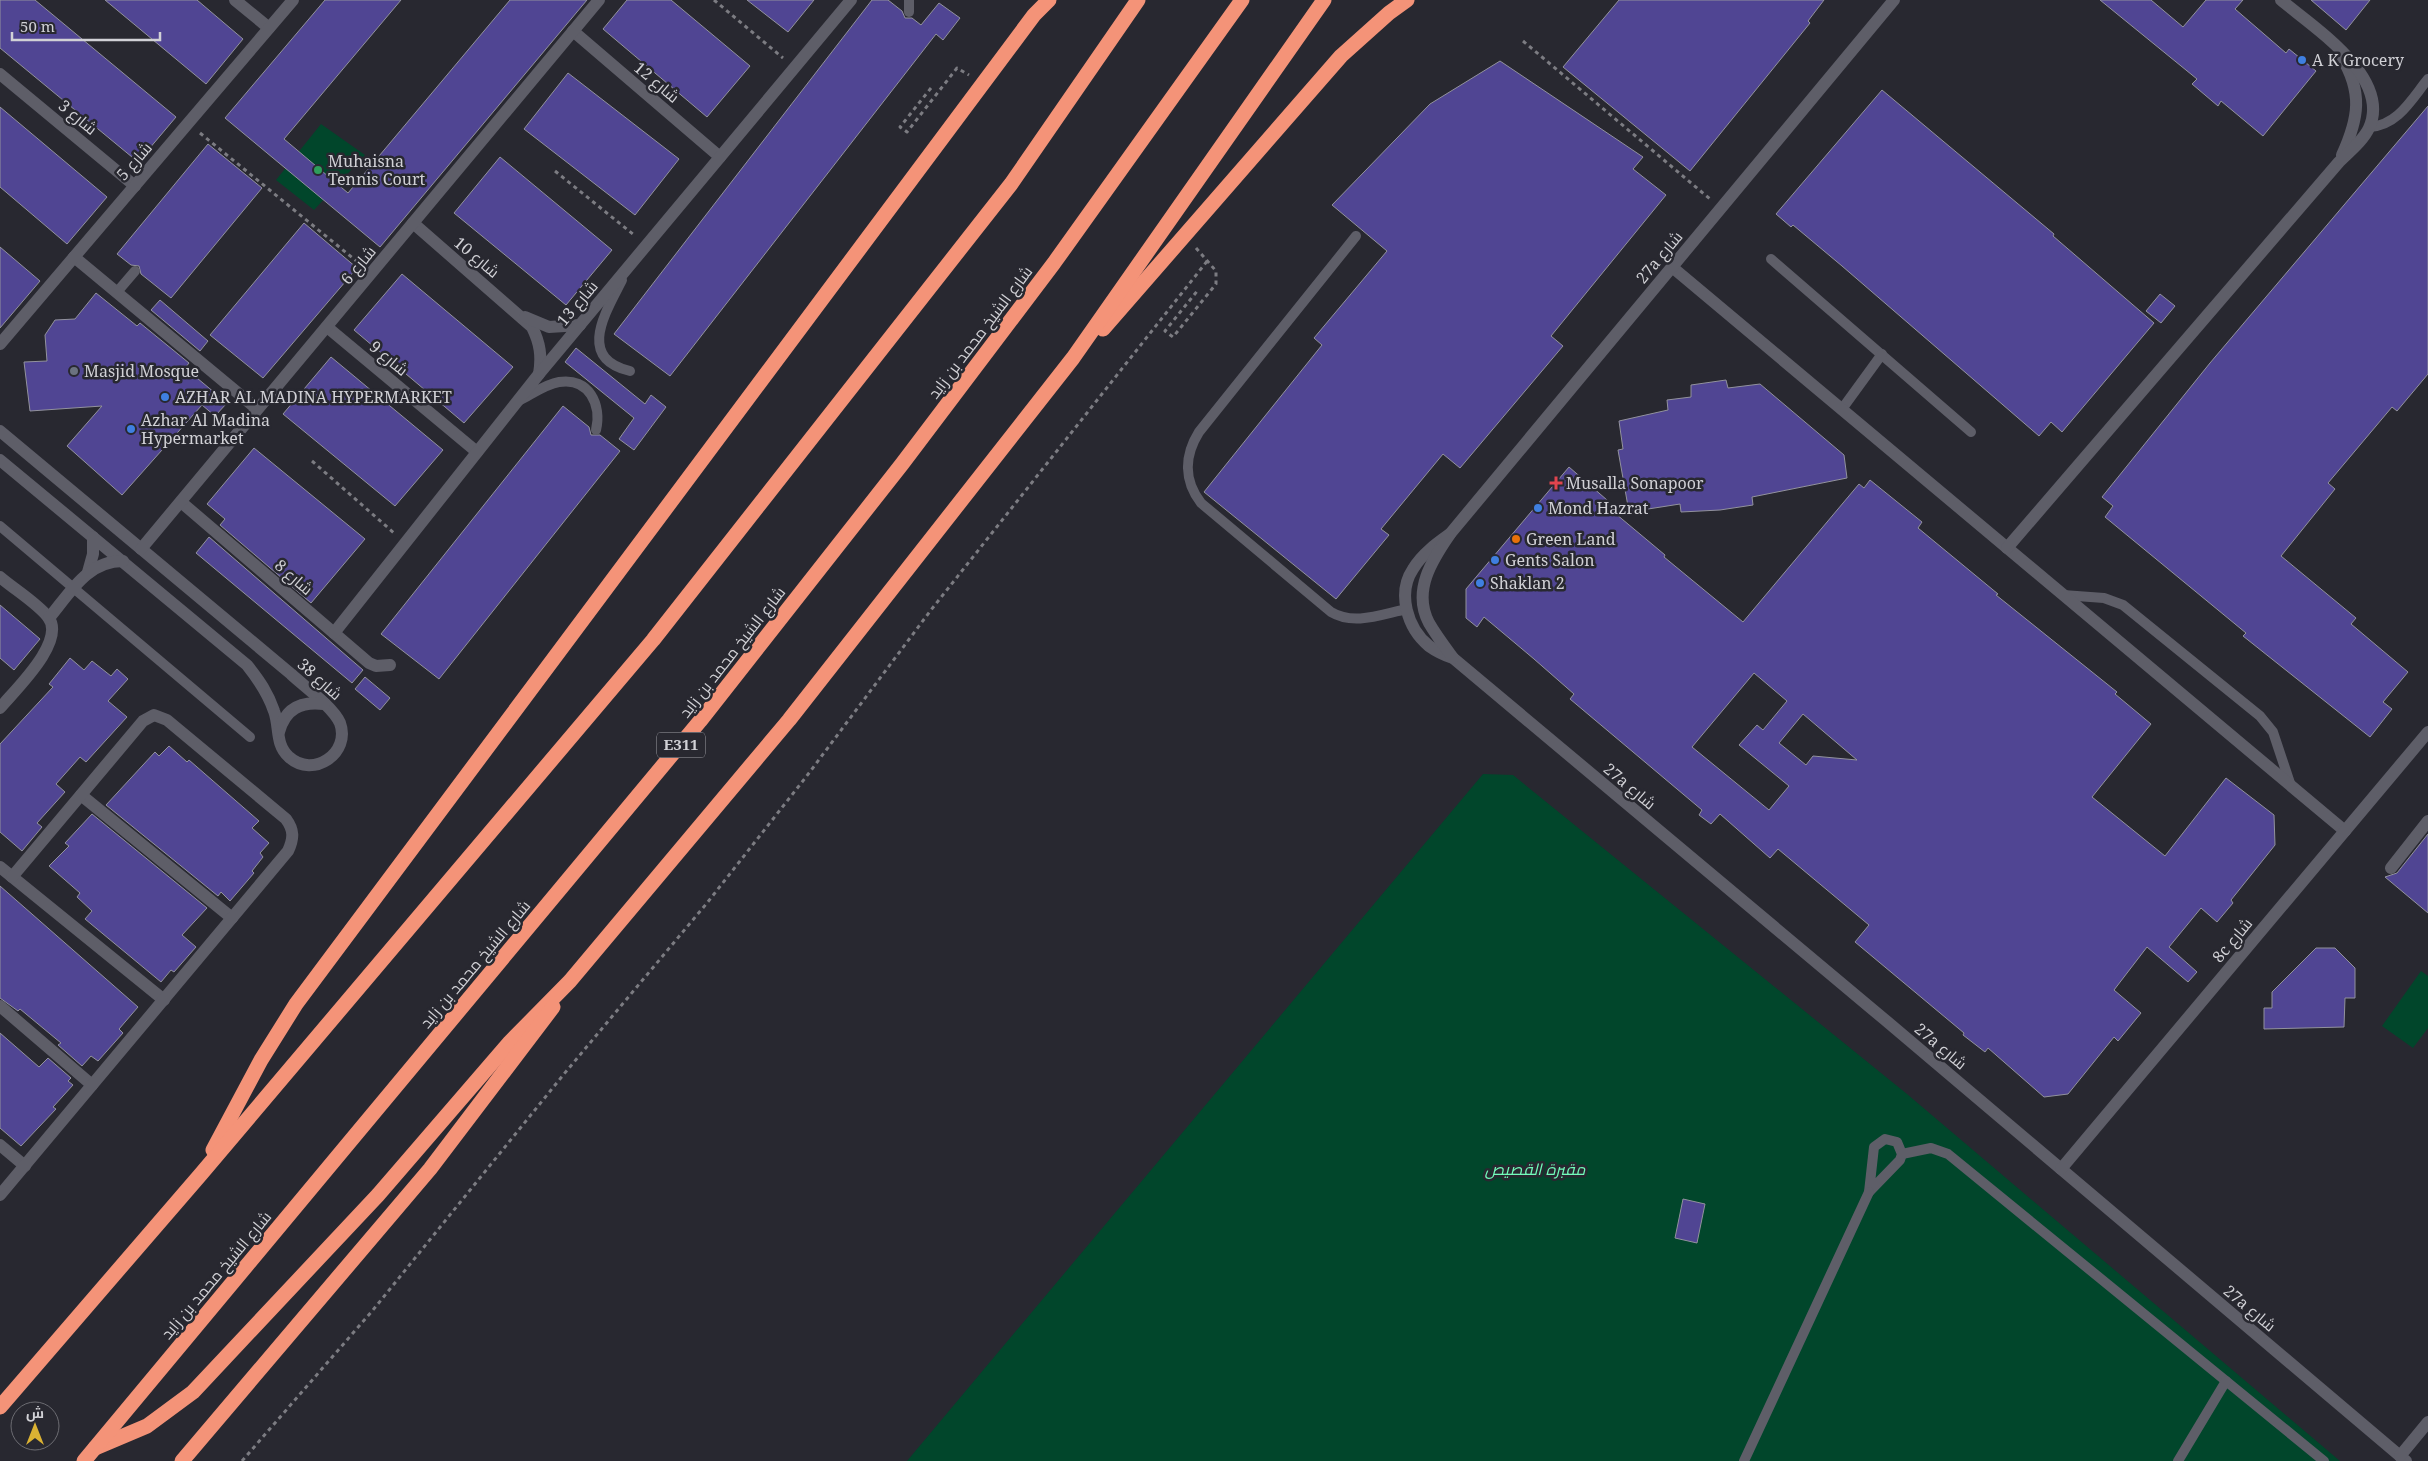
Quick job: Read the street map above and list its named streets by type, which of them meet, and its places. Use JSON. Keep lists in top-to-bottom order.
{
  "streets": {
    "highway": ["شارع الشيخ محمد بن زايد", "E311"],
    "street": [
      "شارع 12",
      "شارع 3",
      "شارع 5",
      "شارع 10",
      "27a شارع",
      "شارع 6",
      "شارع 13",
      "شارع 9",
      "شارع 8",
      "شارع 38",
      "8c شارع"
    ]
  },
  "crossings": [
    ["شارع 12", "شارع 6"],
    ["شارع 12", "شارع 13"],
    ["شارع 3", "شارع 5"],
    ["شارع 10", "شارع 6"],
    ["شارع 10", "شارع 13"],
    ["27a شارع", "8c شارع"],
    ["شارع 6", "شارع 9"],
    ["شارع 6", "شارع 8"],
    ["شارع 6", "شارع 38"],
    ["شارع 13", "شارع 9"],
    ["شارع 13", "شارع 8"]
  ],
  "parks": ["مقبرة القصيص"],
  "places": {
    "other": [
      "A K Grocery",
      "Muhaisna Tennis Court",
      "Masjid Mosque",
      "AZHAR AL MADINA HYPERMARKET",
      "Azhar Al Madina Hypermarket",
      "Mond Hazrat",
      "Green Land",
      "Gents Salon",
      "Shaklan 2"
    ],
    "health": ["Musalla Sonapoor"]
  },
  "scale_bar": "50 m",
  "north": "top"
}
